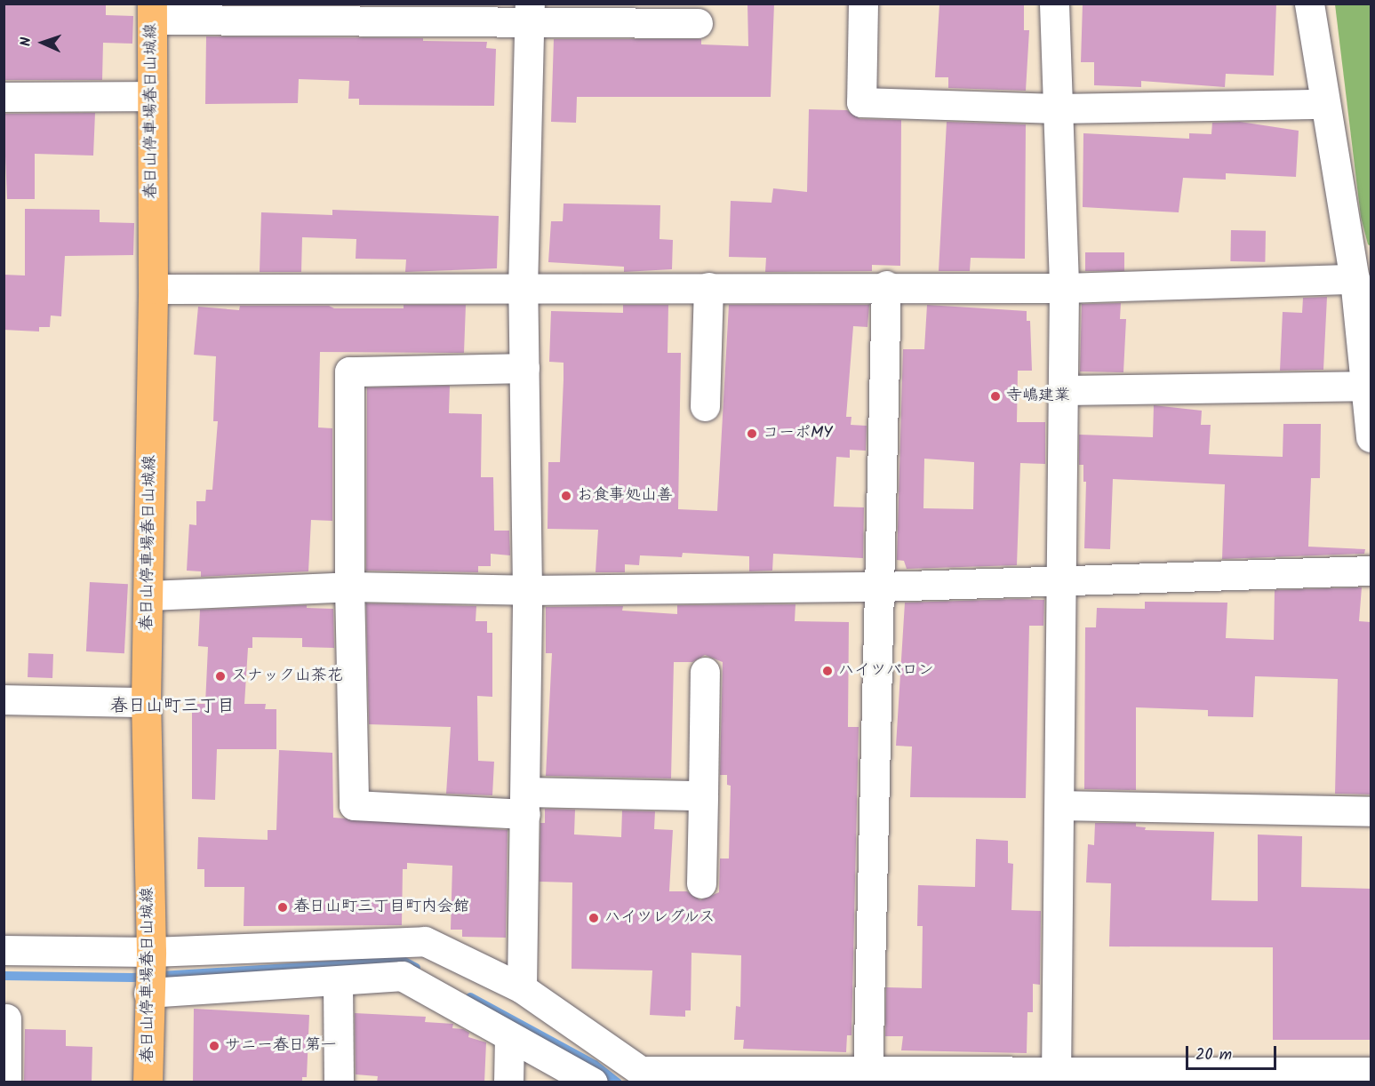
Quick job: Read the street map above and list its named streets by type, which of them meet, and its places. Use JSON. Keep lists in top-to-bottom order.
{
  "streets": {
    "main road": ["春日山停車場春日山城線"]
  },
  "districts": ["春日山町三丁目"],
  "places": [
    "寺嶋建業",
    "コーポMY",
    "お食事処山善",
    "ハイツバロン",
    "スナック山茶花",
    "春日山町三丁目町内会館",
    "ハイツレグルス",
    "サニー春日第一"
  ],
  "scale_bar": "20 m",
  "north": "left"
}
